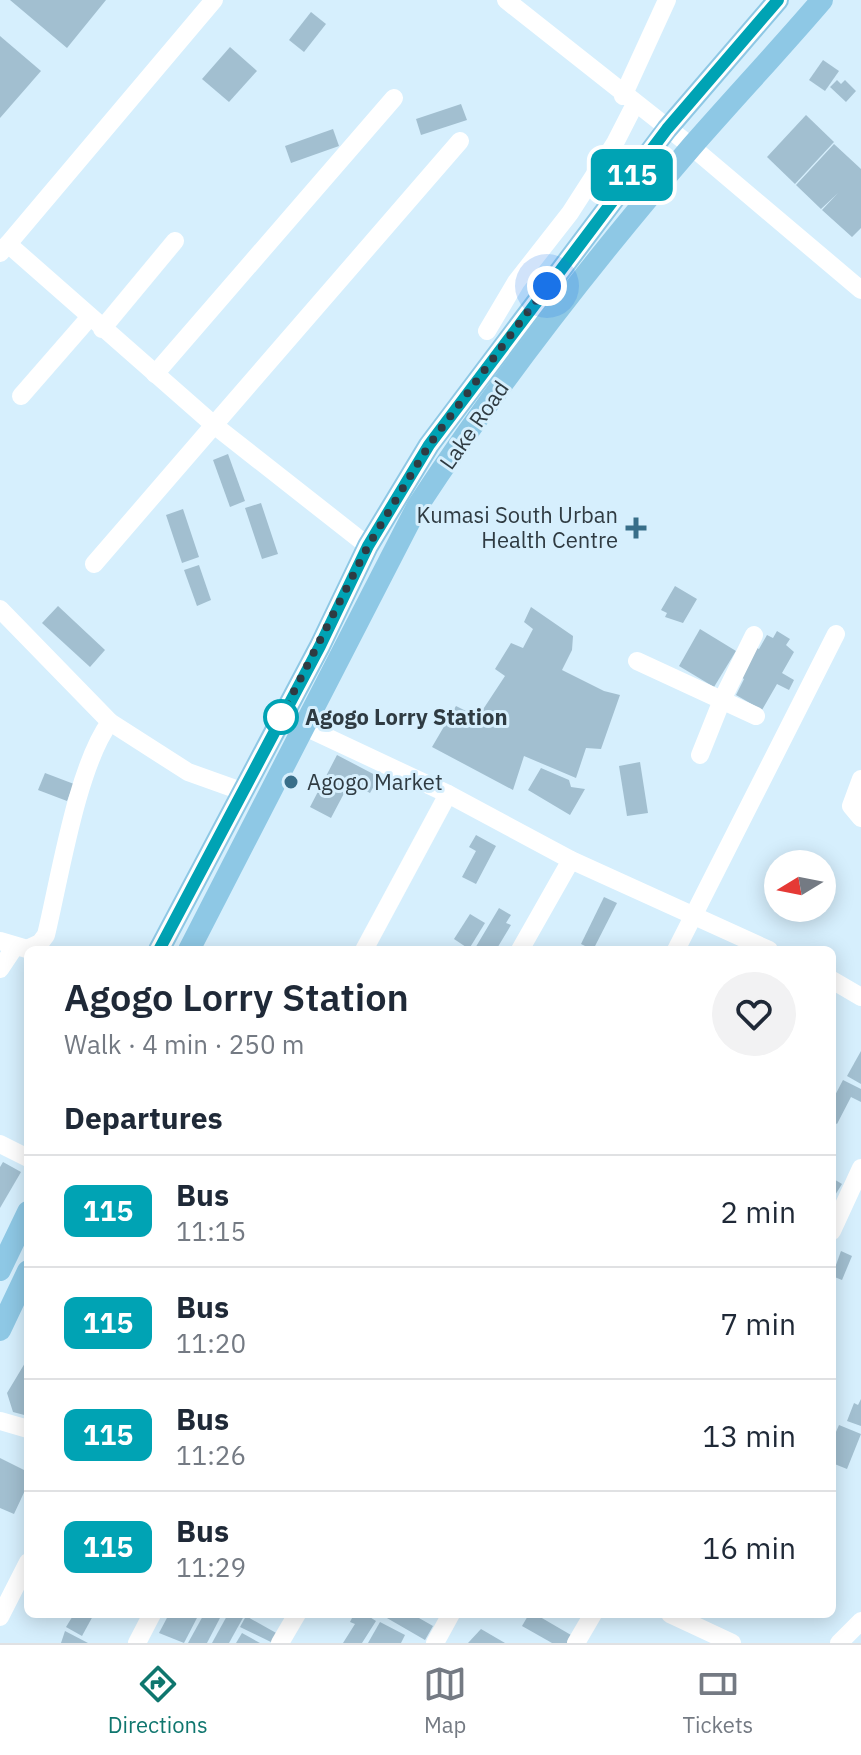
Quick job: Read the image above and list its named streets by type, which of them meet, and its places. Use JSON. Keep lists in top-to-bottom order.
{
  "streets": {
    "main road": ["Lake Road"]
  },
  "places": {
    "health": ["Kumasi South Urban Health Centre"],
    "other": ["Agogo Lorry Station", "Agogo Market"]
  },
  "lines": ["bus line 115"],
  "north": "left",
  "page": {
    "on_map": "115",
    "heading": [
      ["Agogo Lorry Station", "Walk · 4 min · 250 m"],
      "Departures"
    ],
    "list": [
      {
        "mark": "115",
        "name": "Bus",
        "note": "11:15",
        "value": "2 min"
      },
      {
        "mark": "115",
        "name": "Bus",
        "note": "11:20",
        "value": "7 min"
      },
      {
        "mark": "115",
        "name": "Bus",
        "note": "11:26",
        "value": "13 min"
      },
      {
        "mark": "115",
        "name": "Bus",
        "note": "11:29",
        "value": "16 min"
      }
    ],
    "tabs": ["Directions", "Map", "Tickets"]
  }
}
